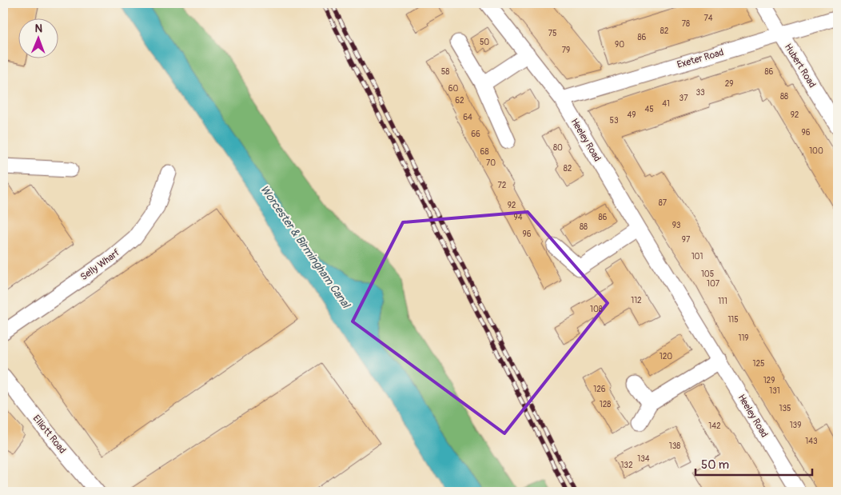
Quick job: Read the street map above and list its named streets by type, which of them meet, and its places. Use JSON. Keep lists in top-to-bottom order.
{
  "streets": {
    "street": [
      "Exeter Road",
      "Hubert Road",
      "Heeley Road",
      "Selly Wharf",
      "Elliott Road"
    ]
  },
  "crossings": [
    ["Exeter Road", "Hubert Road"],
    ["Exeter Road", "Heeley Road"]
  ],
  "water": ["Worcester & Birmingham Canal"],
  "house_numbers": [
    "74",
    "78",
    "82",
    "75",
    "86",
    "50",
    "90",
    "79",
    "58",
    "86",
    "29",
    "60",
    "33",
    "88",
    "37",
    "62",
    "41",
    "45",
    "49",
    "92",
    "64",
    "53",
    "96",
    "66",
    "80",
    "100",
    "68",
    "70",
    "82",
    "72",
    "87",
    "92",
    "94",
    "86",
    "93",
    "88",
    "96",
    "97",
    "101",
    "105",
    "107",
    "112",
    "111",
    "108",
    "115",
    "119",
    "120",
    "125",
    "129",
    "126",
    "131",
    "128",
    "135",
    "139",
    "142",
    "143",
    "138",
    "134",
    "132"
  ],
  "scale_bar": "50 m",
  "north": "top"
}
